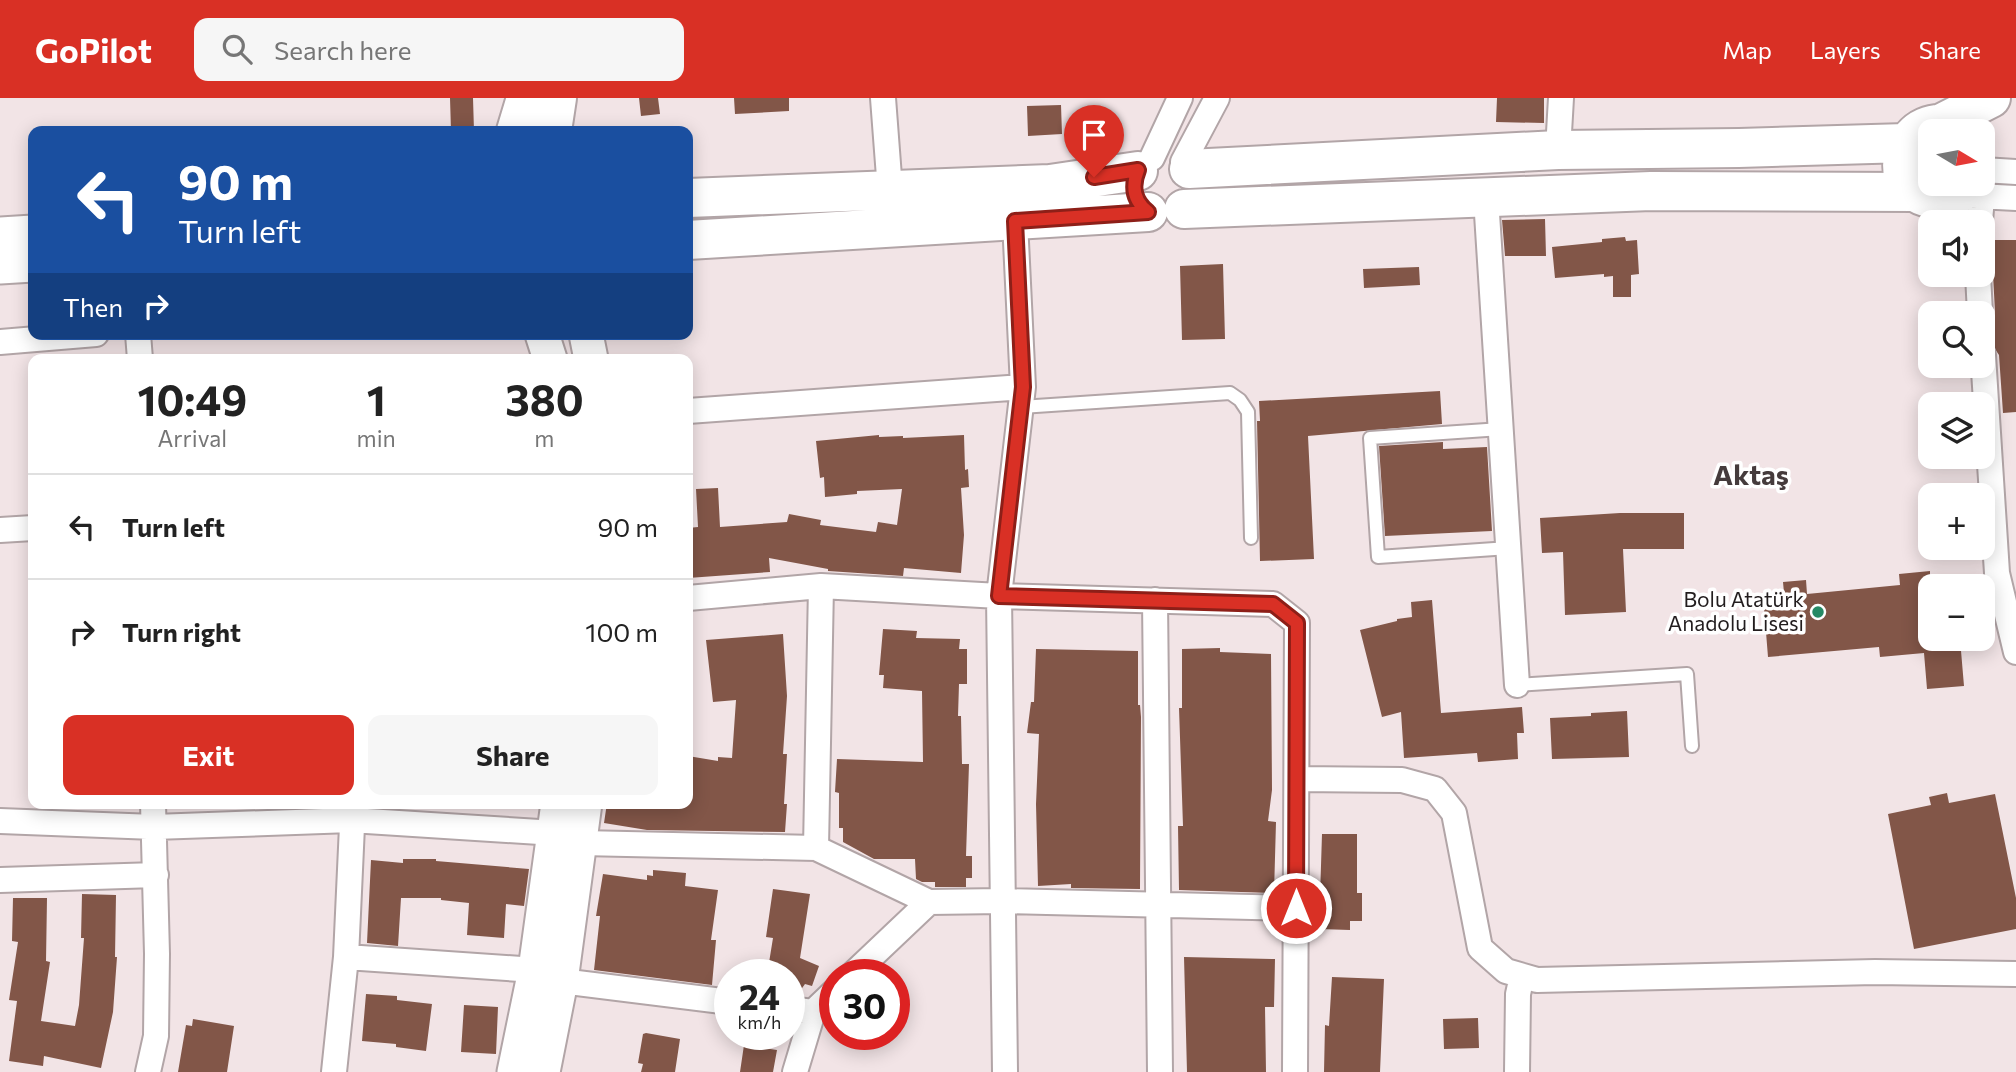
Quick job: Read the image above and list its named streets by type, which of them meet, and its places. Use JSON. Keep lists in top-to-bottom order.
{
  "districts": ["Aktaş"],
  "places": ["Bolu Atatürk Anadolu Lisesi"],
  "north": "right",
  "page": {
    "header": "GoPilot",
    "search": "Search here",
    "nav": ["Map", "Layers", "Share"],
    "map_buttons": ["+", "−"],
    "turn": ["90 m", "Turn left"],
    "then": "Then",
    "eta": [
      "10:49",
      "Arrival",
      "1",
      "min",
      "380",
      "m"
    ],
    "list": [
      {
        "name": "Turn left",
        "value": "90 m"
      },
      {
        "name": "Turn right",
        "value": "100 m"
      }
    ],
    "buttons": ["Exit", "Share"],
    "speed": "24 km/h",
    "limit": "30"
  }
}
